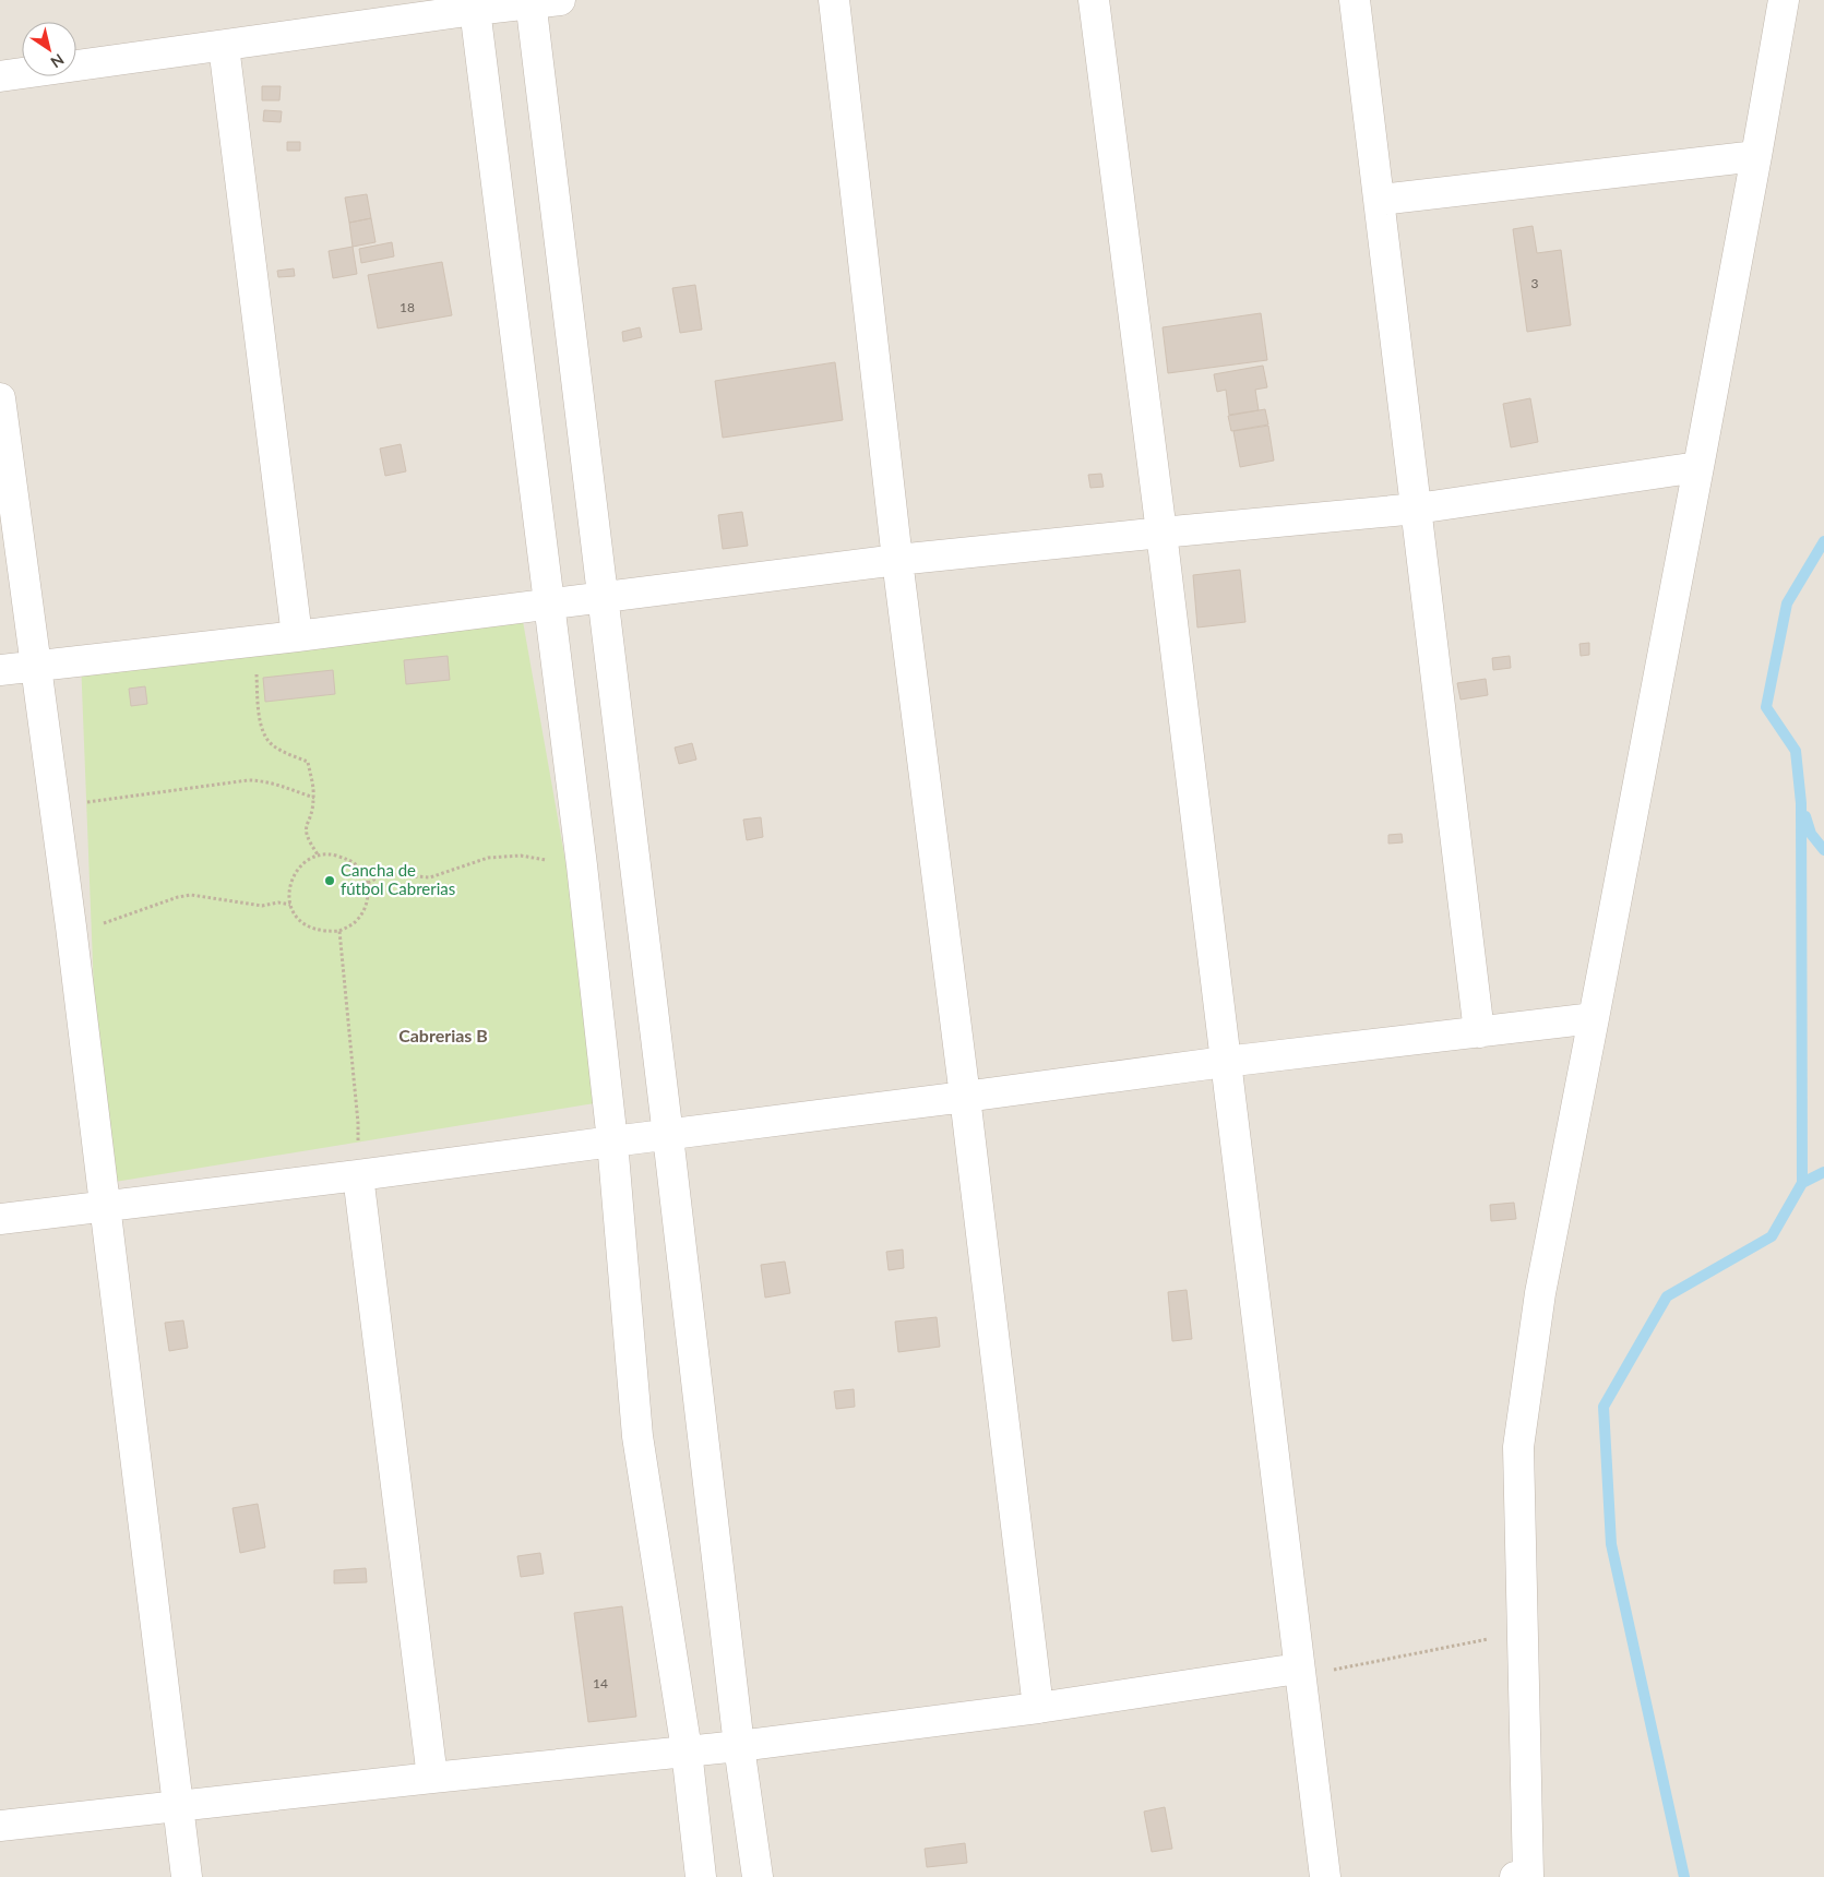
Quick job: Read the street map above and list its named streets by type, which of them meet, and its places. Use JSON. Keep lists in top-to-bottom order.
{
  "districts": ["Cabrerias B"],
  "places": ["Cancha de fútbol Cabrerias"],
  "house_numbers": ["3", "18", "14"],
  "north": "bottom right"
}
